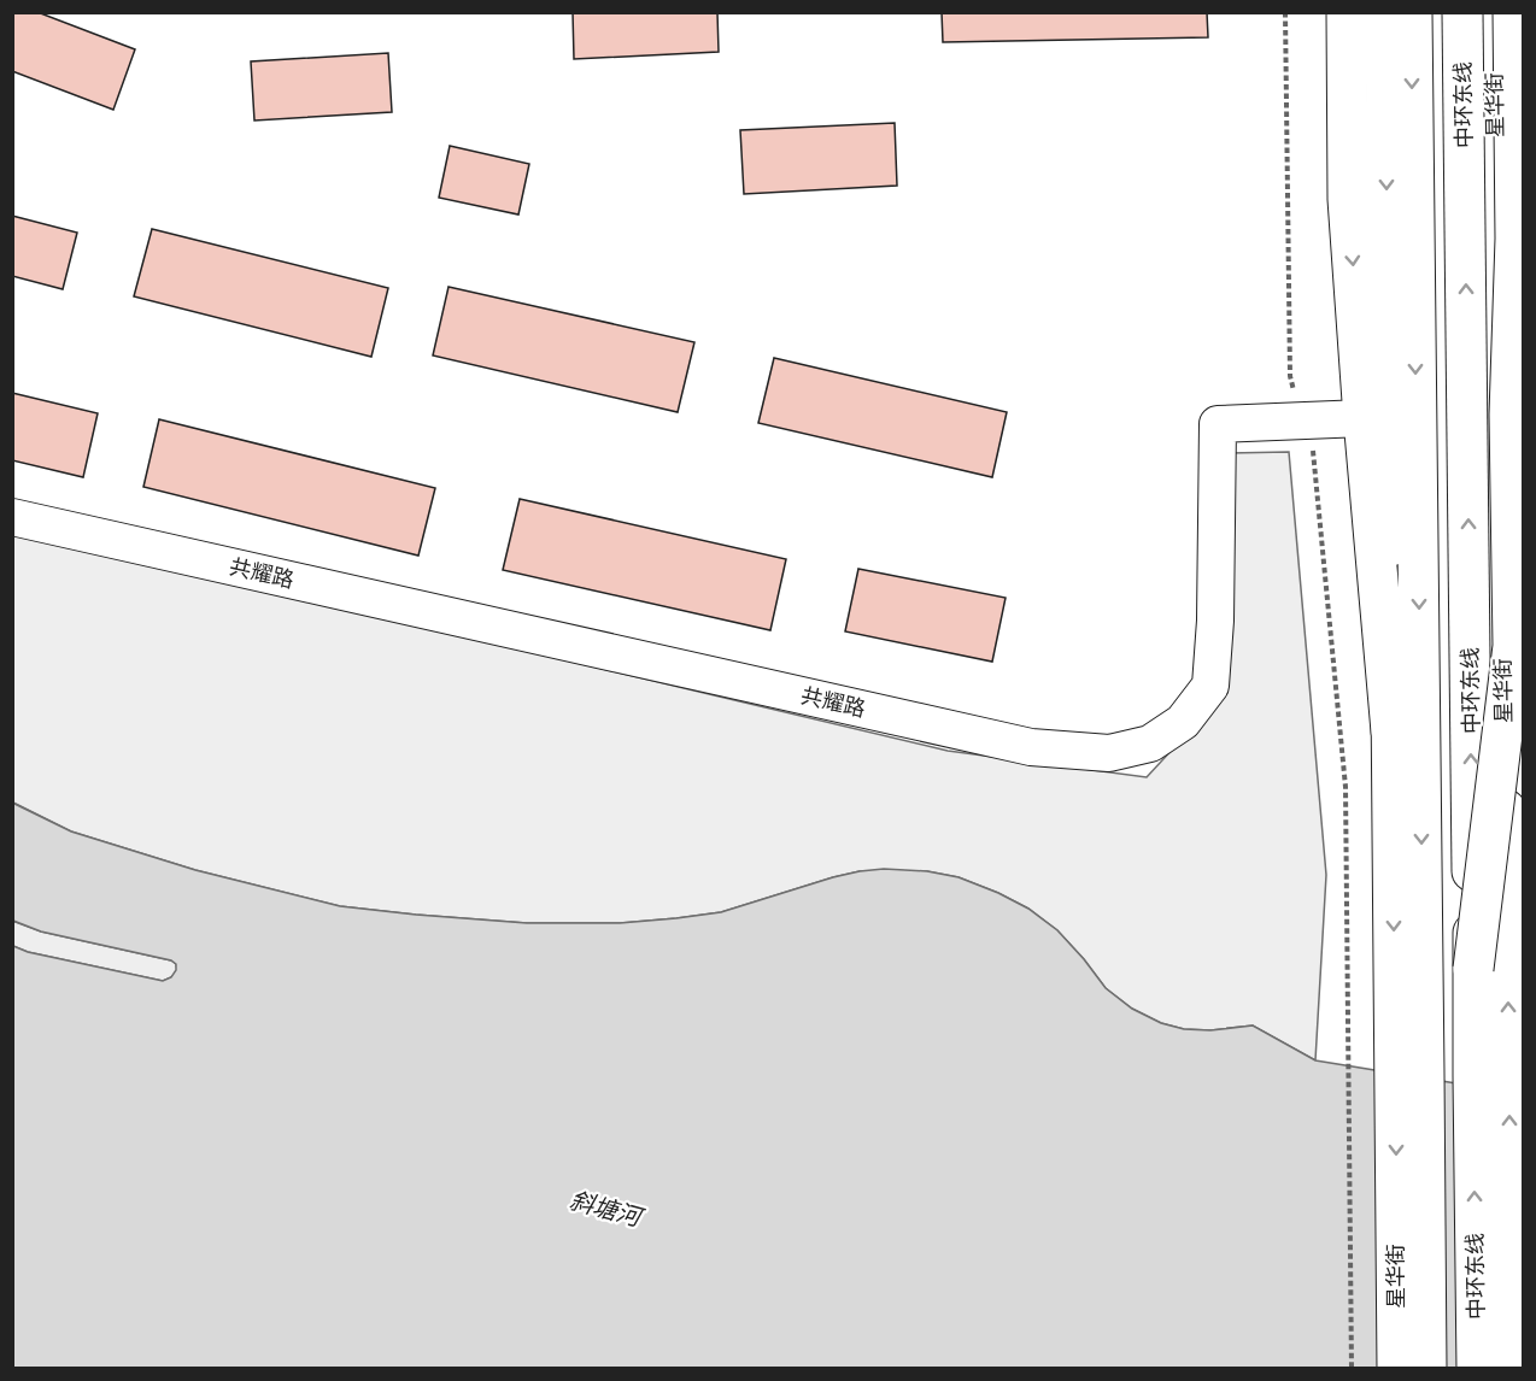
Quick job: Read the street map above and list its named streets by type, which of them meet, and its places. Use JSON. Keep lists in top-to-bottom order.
{
  "streets": {
    "main road": ["中环东线", "星华街"],
    "street": ["共耀路"]
  },
  "crossings": [
    ["星华街", "共耀路"]
  ],
  "water": ["斜塘河"]
}
